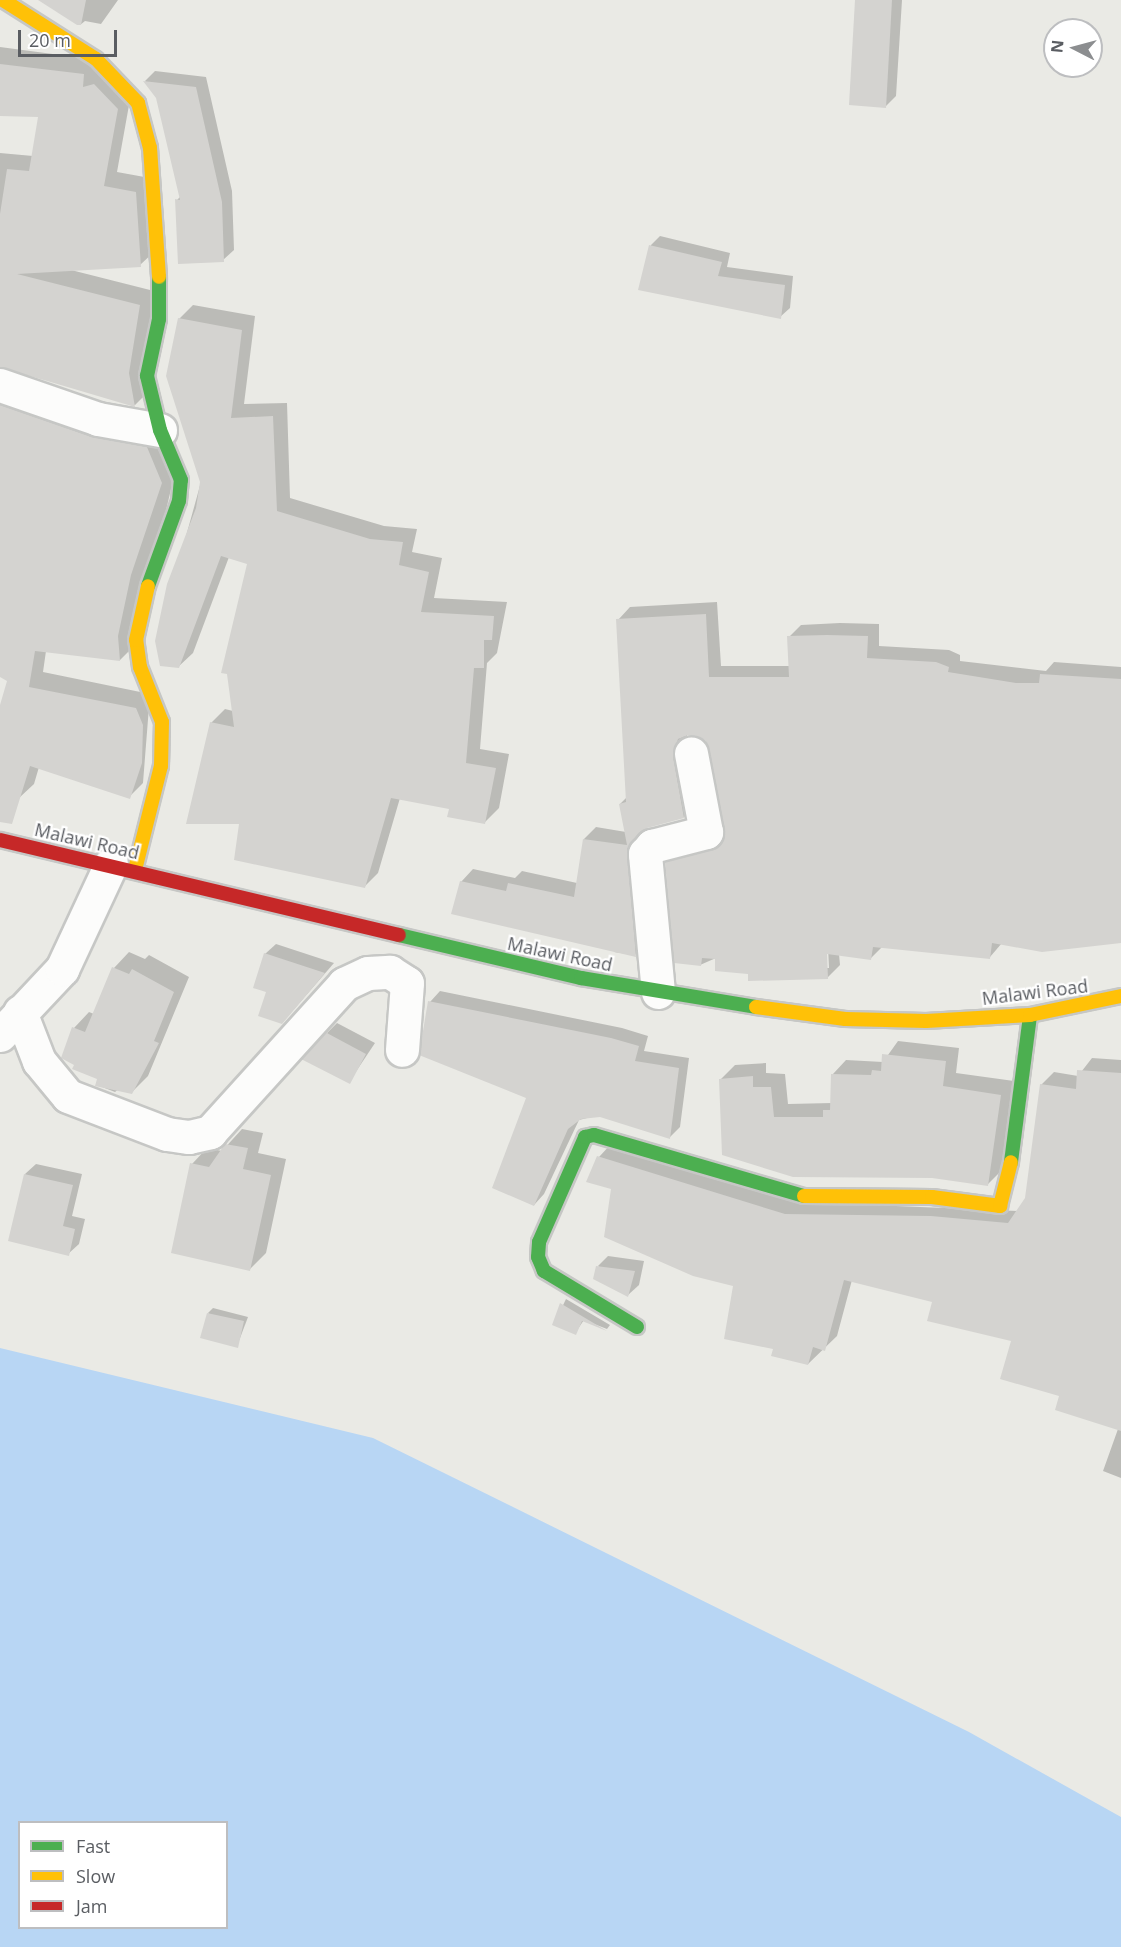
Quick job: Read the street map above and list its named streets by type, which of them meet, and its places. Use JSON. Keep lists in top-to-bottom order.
{
  "streets": {
    "street": ["Malawi Road"]
  },
  "legend": ["Fast", "Slow", "Jam"],
  "scale_bar": "20 m",
  "north": "left"
}
